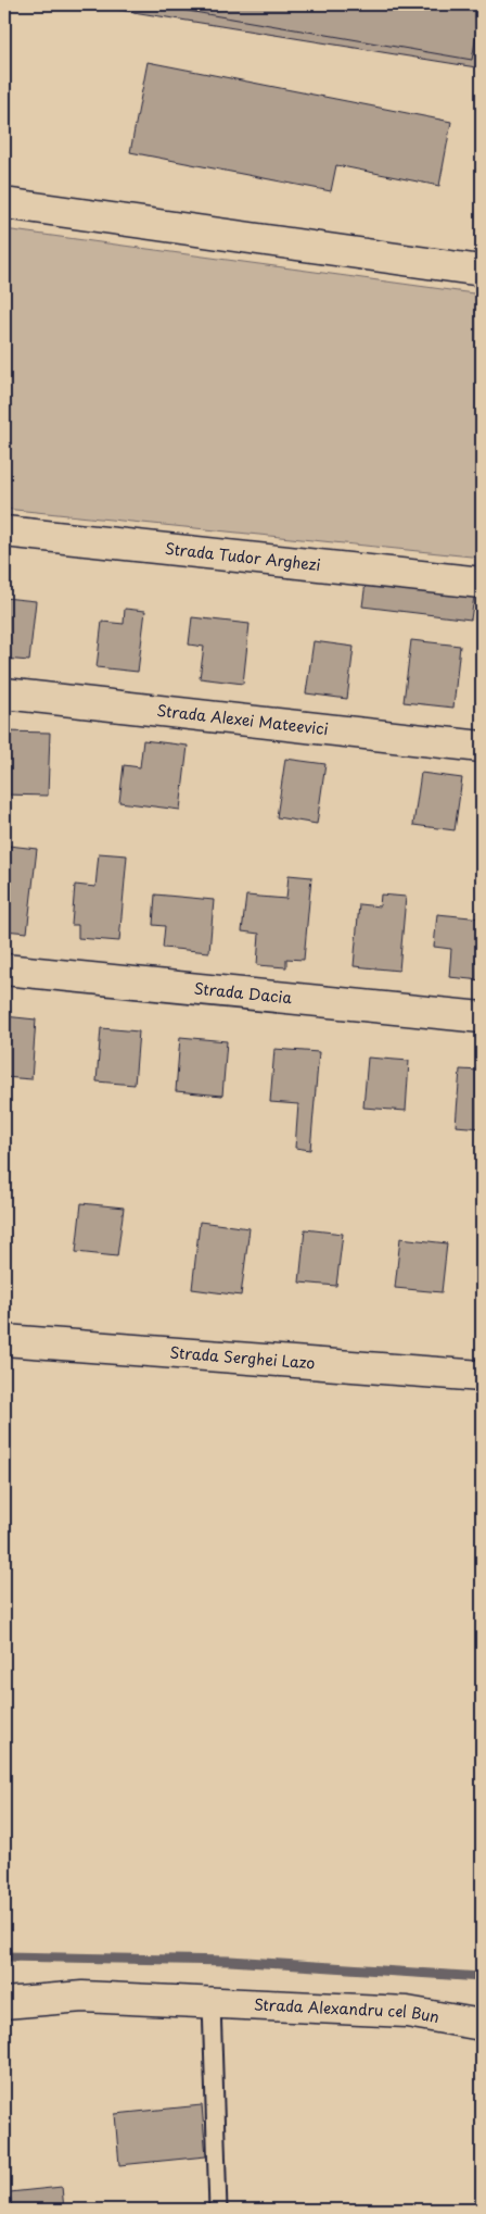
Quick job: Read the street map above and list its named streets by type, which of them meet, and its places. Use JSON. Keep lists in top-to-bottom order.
{
  "streets": {
    "street": [
      "Strada Tudor Arghezi",
      "Strada Alexei Mateevici",
      "Strada Dacia",
      "Strada Serghei Lazo",
      "Strada Alexandru cel Bun"
    ]
  }
}
